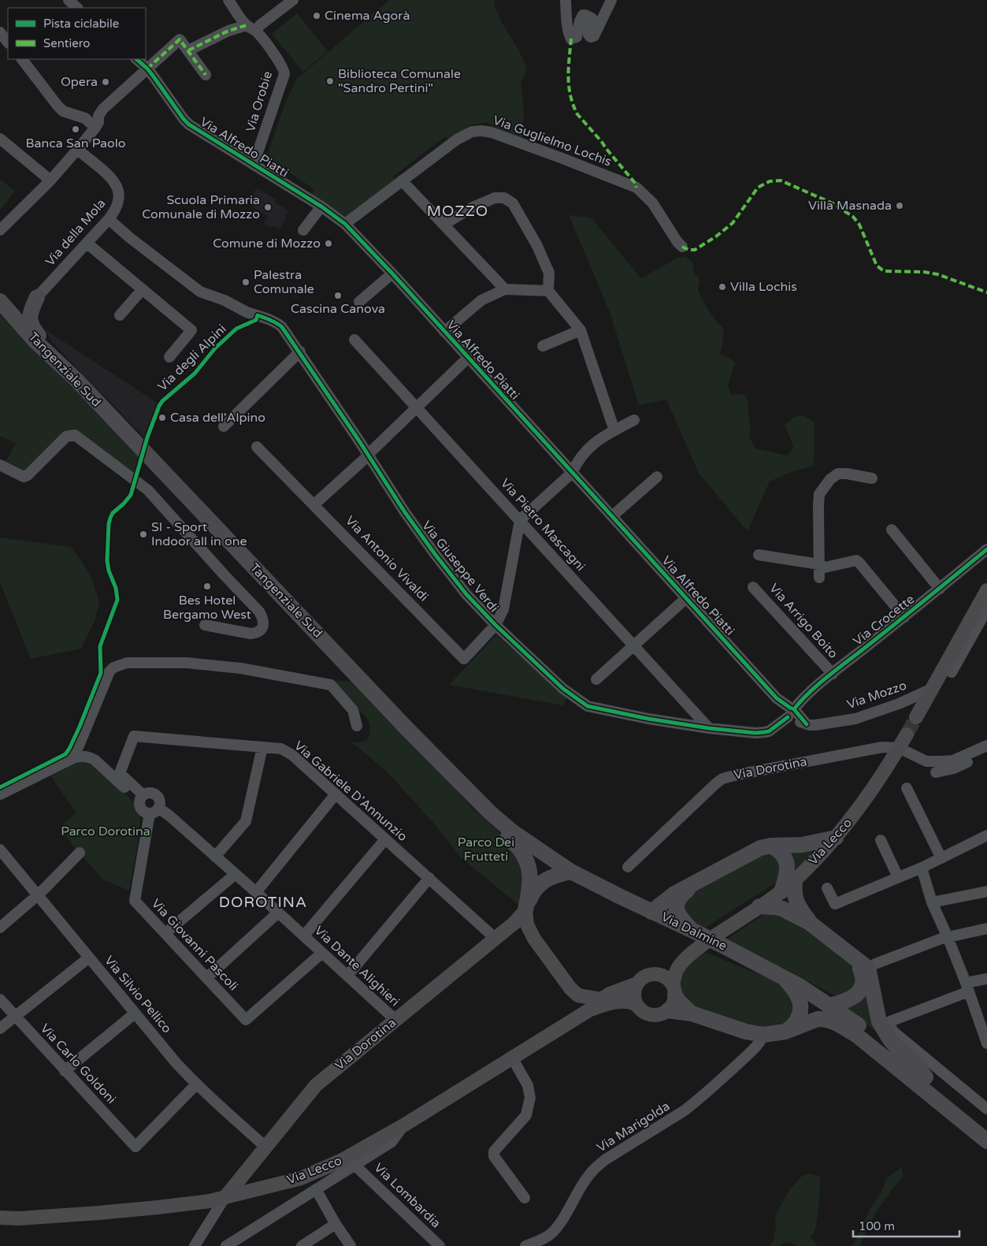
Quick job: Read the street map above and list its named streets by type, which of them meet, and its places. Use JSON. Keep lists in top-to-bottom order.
{
  "streets": {
    "highway": ["Tangenziale Sud", "Via Dalmine"],
    "main road": ["Via Dorotina", "Via Lecco"],
    "street": [
      "Via Orobie",
      "Via Guglielmo Lochis",
      "Via Alfredo Piatti",
      "Via della Mola",
      "Via Pietro Mascagni",
      "Via Antonio Vivaldi",
      "Via Giuseppe Verdi",
      "Via Crocette",
      "Via Arrigo Boito",
      "Via Mozzo",
      "Via Gabriele D'Annunzio",
      "Via Giovanni Pascoli",
      "Via Dante Alighieri",
      "Via Silvio Pellico",
      "Via Carlo Goldoni",
      "Via Marigolda",
      "Via Lombardia"
    ],
    "cycle path": ["Via degli Alpini"]
  },
  "crossings": [
    ["Via Orobie", "Via Alfredo Piatti"],
    ["Via Guglielmo Lochis", "Via Alfredo Piatti"],
    ["Via Alfredo Piatti", "Via Giuseppe Verdi"],
    ["Via Alfredo Piatti", "Via Crocette"],
    ["Via Alfredo Piatti", "Via Mozzo"],
    ["Via della Mola", "Via Giuseppe Verdi"],
    ["Tangenziale Sud", "Via Dalmine"],
    ["Via Pietro Mascagni", "Via Giuseppe Verdi"],
    ["Via Antonio Vivaldi", "Via Giuseppe Verdi"],
    ["Via Giuseppe Verdi", "Via Crocette"],
    ["Via Giuseppe Verdi", "Via Mozzo"],
    ["Via Crocette", "Via Arrigo Boito"],
    ["Via Crocette", "Via Mozzo"],
    ["Via Dorotina", "Via Gabriele D'Annunzio"],
    ["Via Dorotina", "Via Lecco"],
    ["Via Dorotina", "Via Dante Alighieri"],
    ["Via Dorotina", "Via Silvio Pellico"],
    ["Via Gabriele D'Annunzio", "Via Giovanni Pascoli"],
    ["Via Gabriele D'Annunzio", "Via Dante Alighieri"],
    ["Via Giovanni Pascoli", "Via Dante Alighieri"],
    ["Via Silvio Pellico", "Via Carlo Goldoni"]
  ],
  "districts": ["MOZZO", "DOROTINA"],
  "parks": ["Parco Dorotina", "Parco Dei Frutteti"],
  "places": [
    "Cinema Agorà",
    "Biblioteca Comunale \"Sandro Pertini\"",
    "Opera",
    "Banca San Paolo",
    "Villa Masnada",
    "Scuola Primaria Comunale di Mozzo",
    "Comune di Mozzo",
    "Palestra Comunale",
    "Villa Lochis",
    "Cascina Canova",
    "Casa dell'Alpino",
    "SI - Sport Indoor all in one",
    "Bes Hotel Bergamo West"
  ],
  "legend": ["Pista ciclabile", "Sentiero"],
  "scale_bar": "100 m"
}
